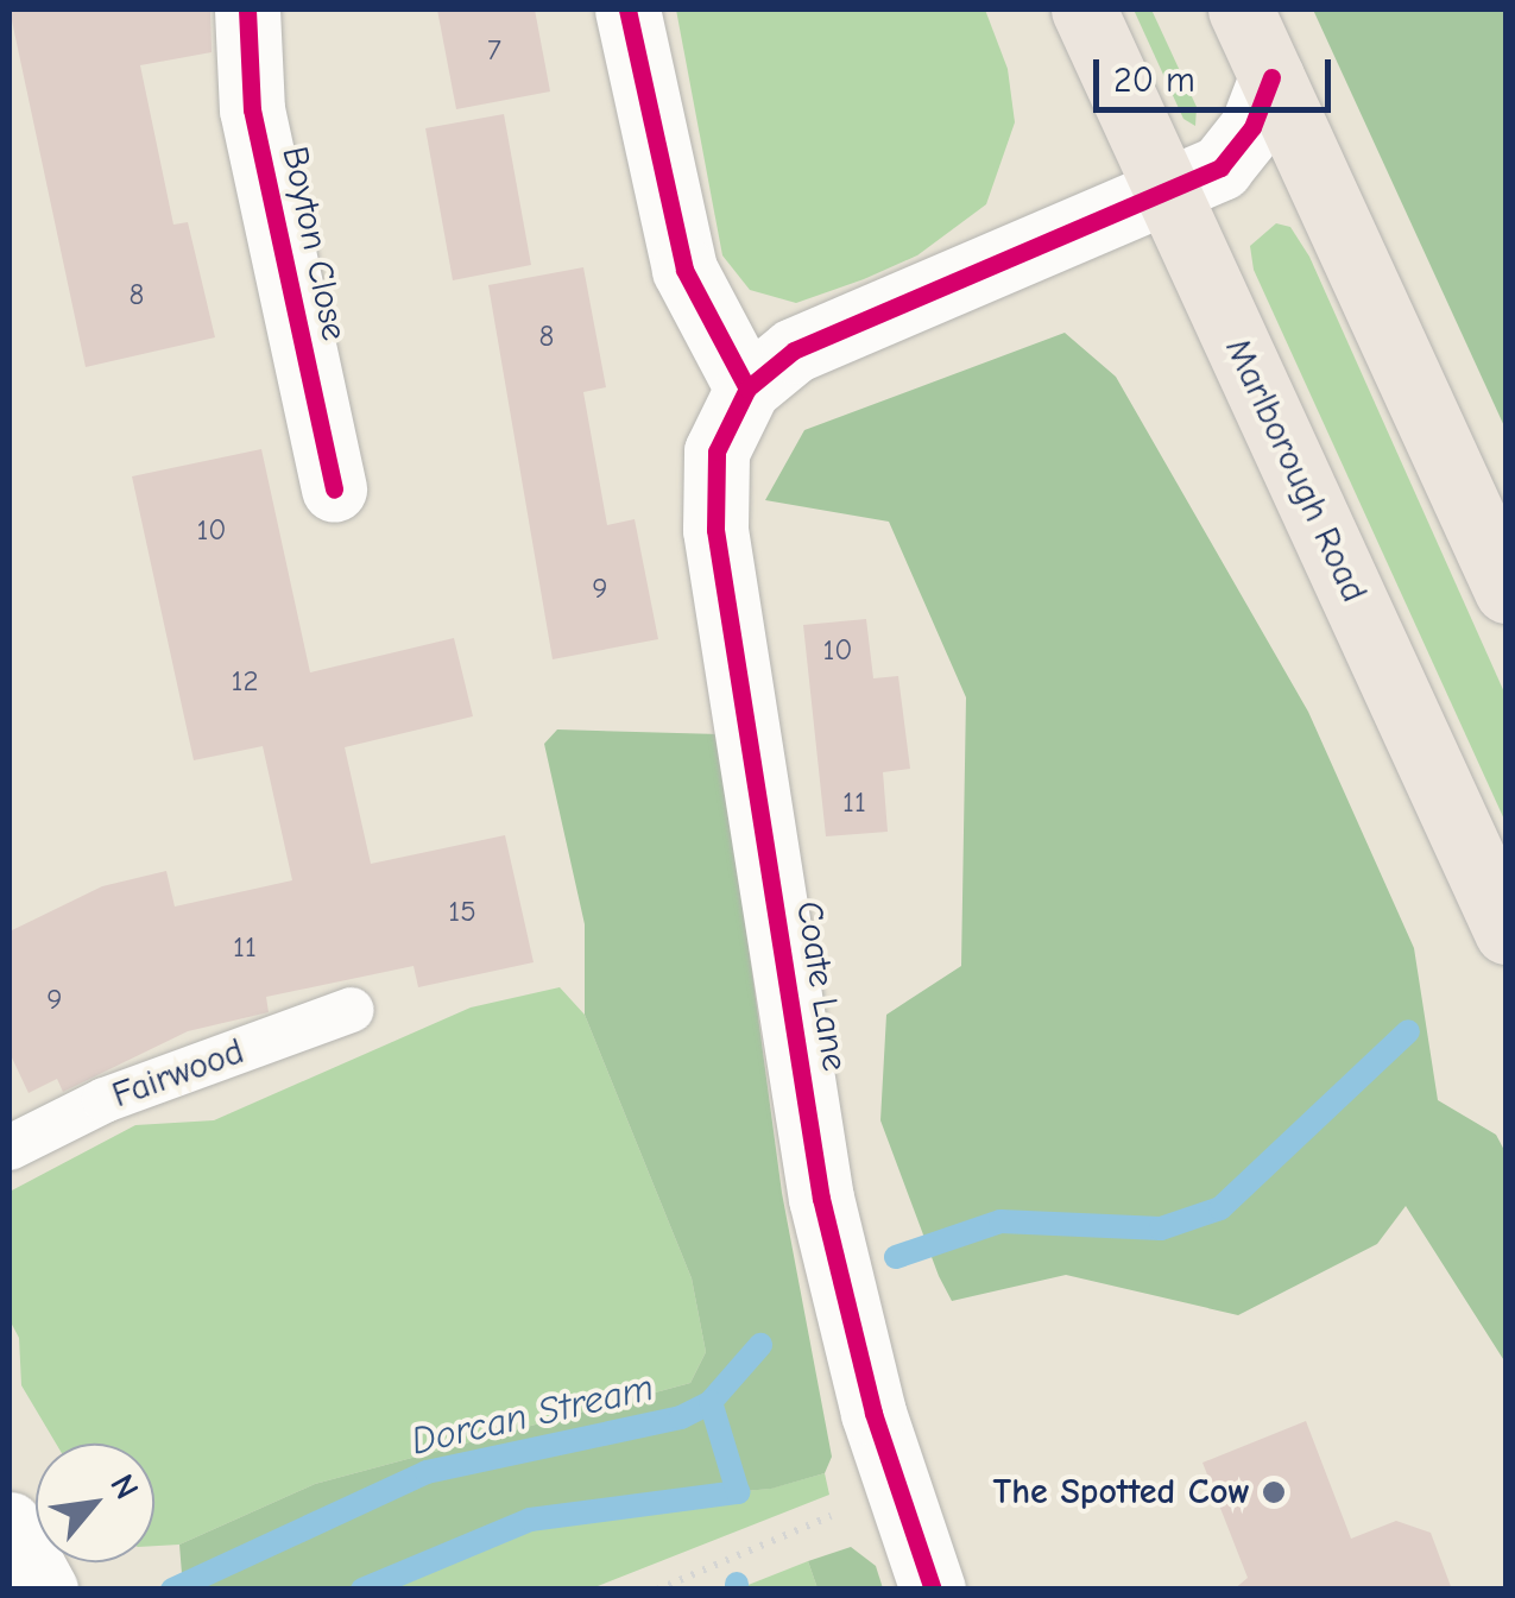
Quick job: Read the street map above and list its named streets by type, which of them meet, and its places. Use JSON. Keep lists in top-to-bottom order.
{
  "streets": {
    "main road": ["Marlborough Road"],
    "street": ["Boyton Close", "Coate Lane"],
    "lane": ["Fairwood"]
  },
  "crossings": [
    ["Marlborough Road", "Coate Lane"]
  ],
  "water": ["Dorcan Stream"],
  "places": ["The Spotted Cow"],
  "house_numbers": [
    "7",
    "8",
    "8",
    "10",
    "9",
    "10",
    "12",
    "11",
    "15",
    "11",
    "9"
  ],
  "scale_bar": "20 m",
  "north": "top right"
}
